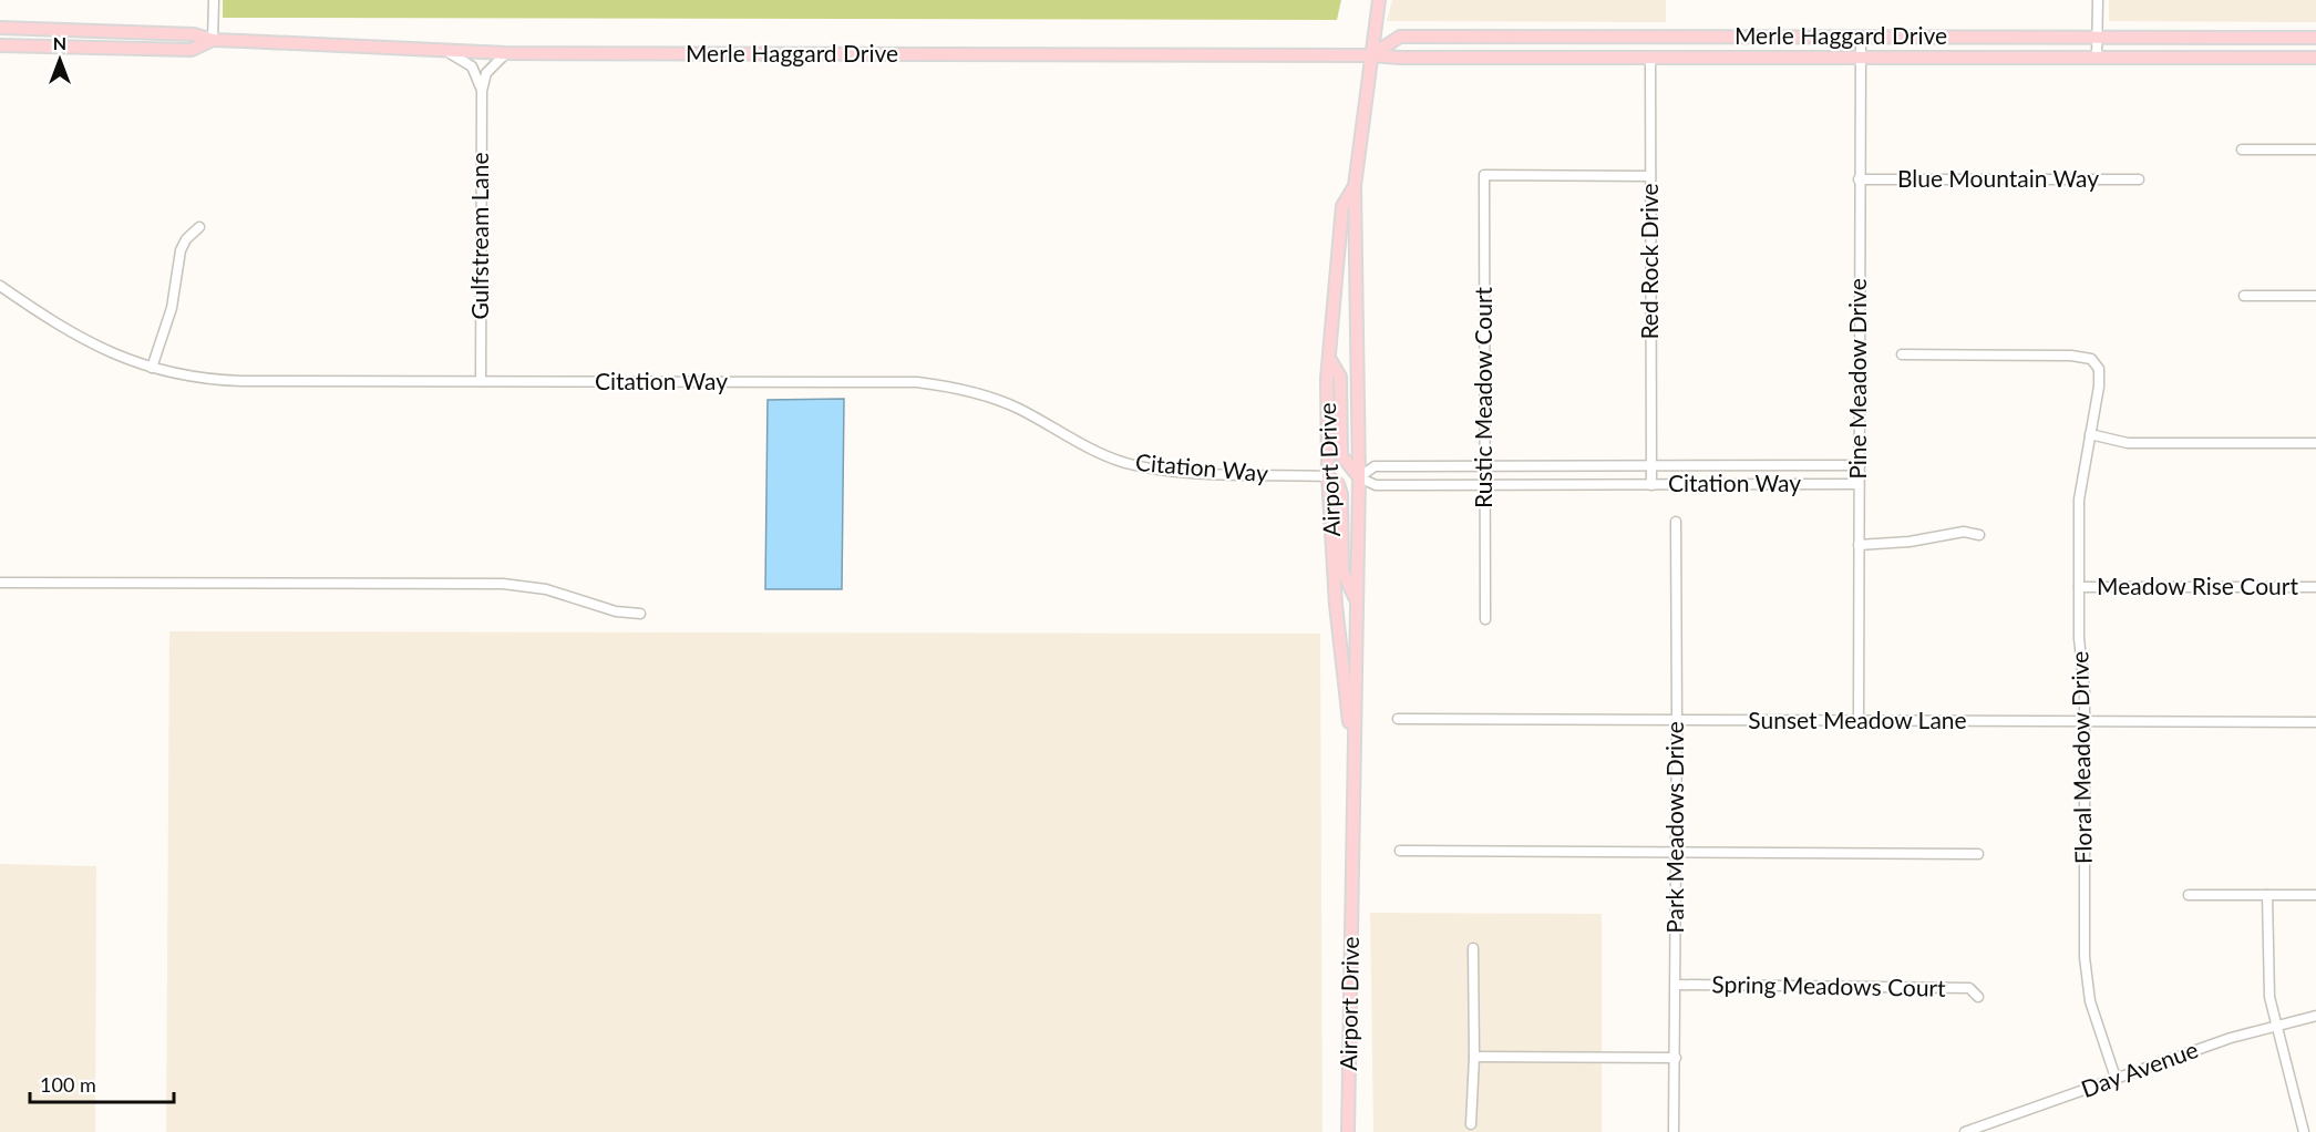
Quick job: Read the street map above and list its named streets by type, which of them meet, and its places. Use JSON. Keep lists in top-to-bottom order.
{
  "streets": {
    "main road": ["Merle Haggard Drive", "Airport Drive"],
    "street": [
      "Blue Mountain Way",
      "Gulfstream Lane",
      "Red Rock Drive",
      "Pine Meadow Drive",
      "Citation Way",
      "Rustic Meadow Court",
      "Meadow Rise Court",
      "Sunset Meadow Lane",
      "Floral Meadow Drive",
      "Park Meadows Drive",
      "Spring Meadows Court",
      "Day Avenue"
    ]
  },
  "crossings": [
    ["Merle Haggard Drive", "Gulfstream Lane"],
    ["Merle Haggard Drive", "Red Rock Drive"],
    ["Merle Haggard Drive", "Pine Meadow Drive"],
    ["Merle Haggard Drive", "Airport Drive"],
    ["Blue Mountain Way", "Pine Meadow Drive"],
    ["Gulfstream Lane", "Citation Way"],
    ["Red Rock Drive", "Citation Way"],
    ["Red Rock Drive", "Rustic Meadow Court"],
    ["Pine Meadow Drive", "Citation Way"],
    ["Pine Meadow Drive", "Sunset Meadow Lane"],
    ["Citation Way", "Rustic Meadow Court"],
    ["Citation Way", "Airport Drive"],
    ["Meadow Rise Court", "Floral Meadow Drive"],
    ["Sunset Meadow Lane", "Floral Meadow Drive"],
    ["Sunset Meadow Lane", "Park Meadows Drive"],
    ["Floral Meadow Drive", "Day Avenue"],
    ["Park Meadows Drive", "Spring Meadows Court"]
  ],
  "scale_bar": "100 m",
  "north": "top"
}
